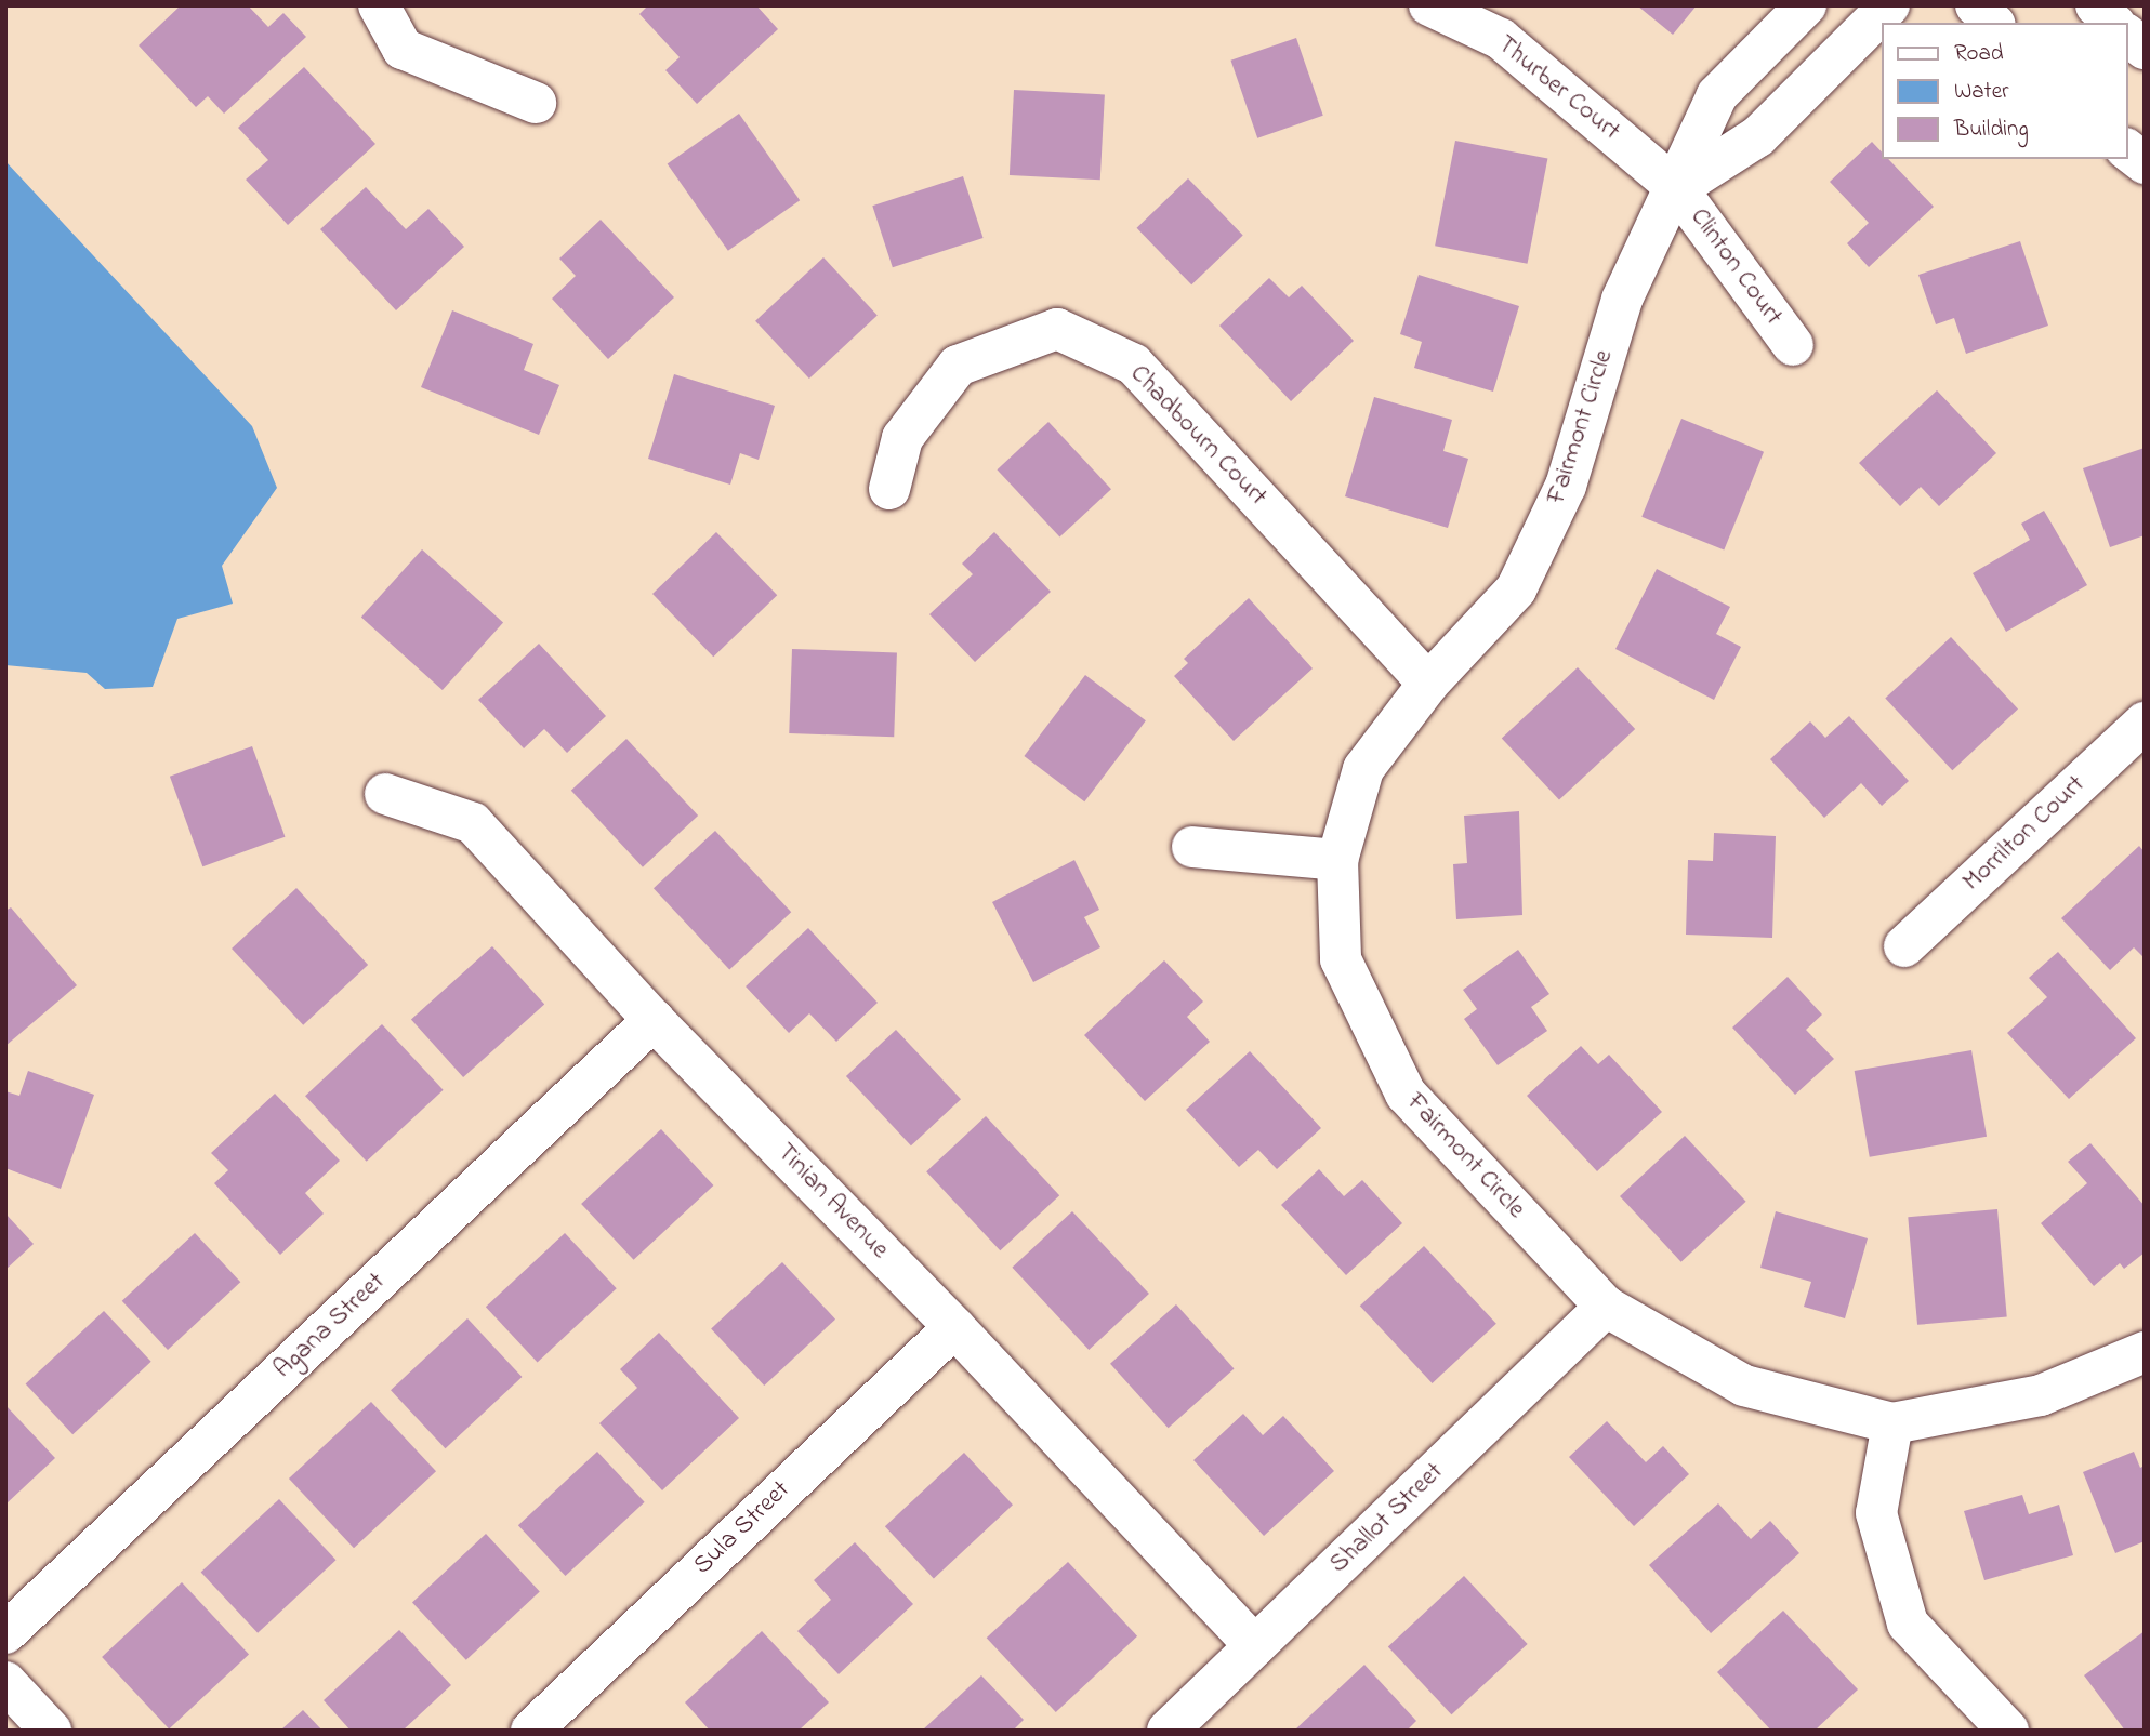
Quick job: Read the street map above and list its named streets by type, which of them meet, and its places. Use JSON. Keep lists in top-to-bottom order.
{
  "streets": {
    "street": [
      "Thurber Court",
      "Clinton Court",
      "Fairmont Circle",
      "Chadbourn Court",
      "Morrilton Court",
      "Tinian Avenue",
      "Agana Street",
      "Shallot Street",
      "Sula Street"
    ]
  },
  "crossings": [
    ["Thurber Court", "Clinton Court"],
    ["Thurber Court", "Fairmont Circle"],
    ["Clinton Court", "Fairmont Circle"],
    ["Fairmont Circle", "Chadbourn Court"],
    ["Fairmont Circle", "Shallot Street"],
    ["Tinian Avenue", "Agana Street"],
    ["Tinian Avenue", "Shallot Street"],
    ["Tinian Avenue", "Sula Street"]
  ],
  "legend": ["Road", "Water", "Building"]
}
